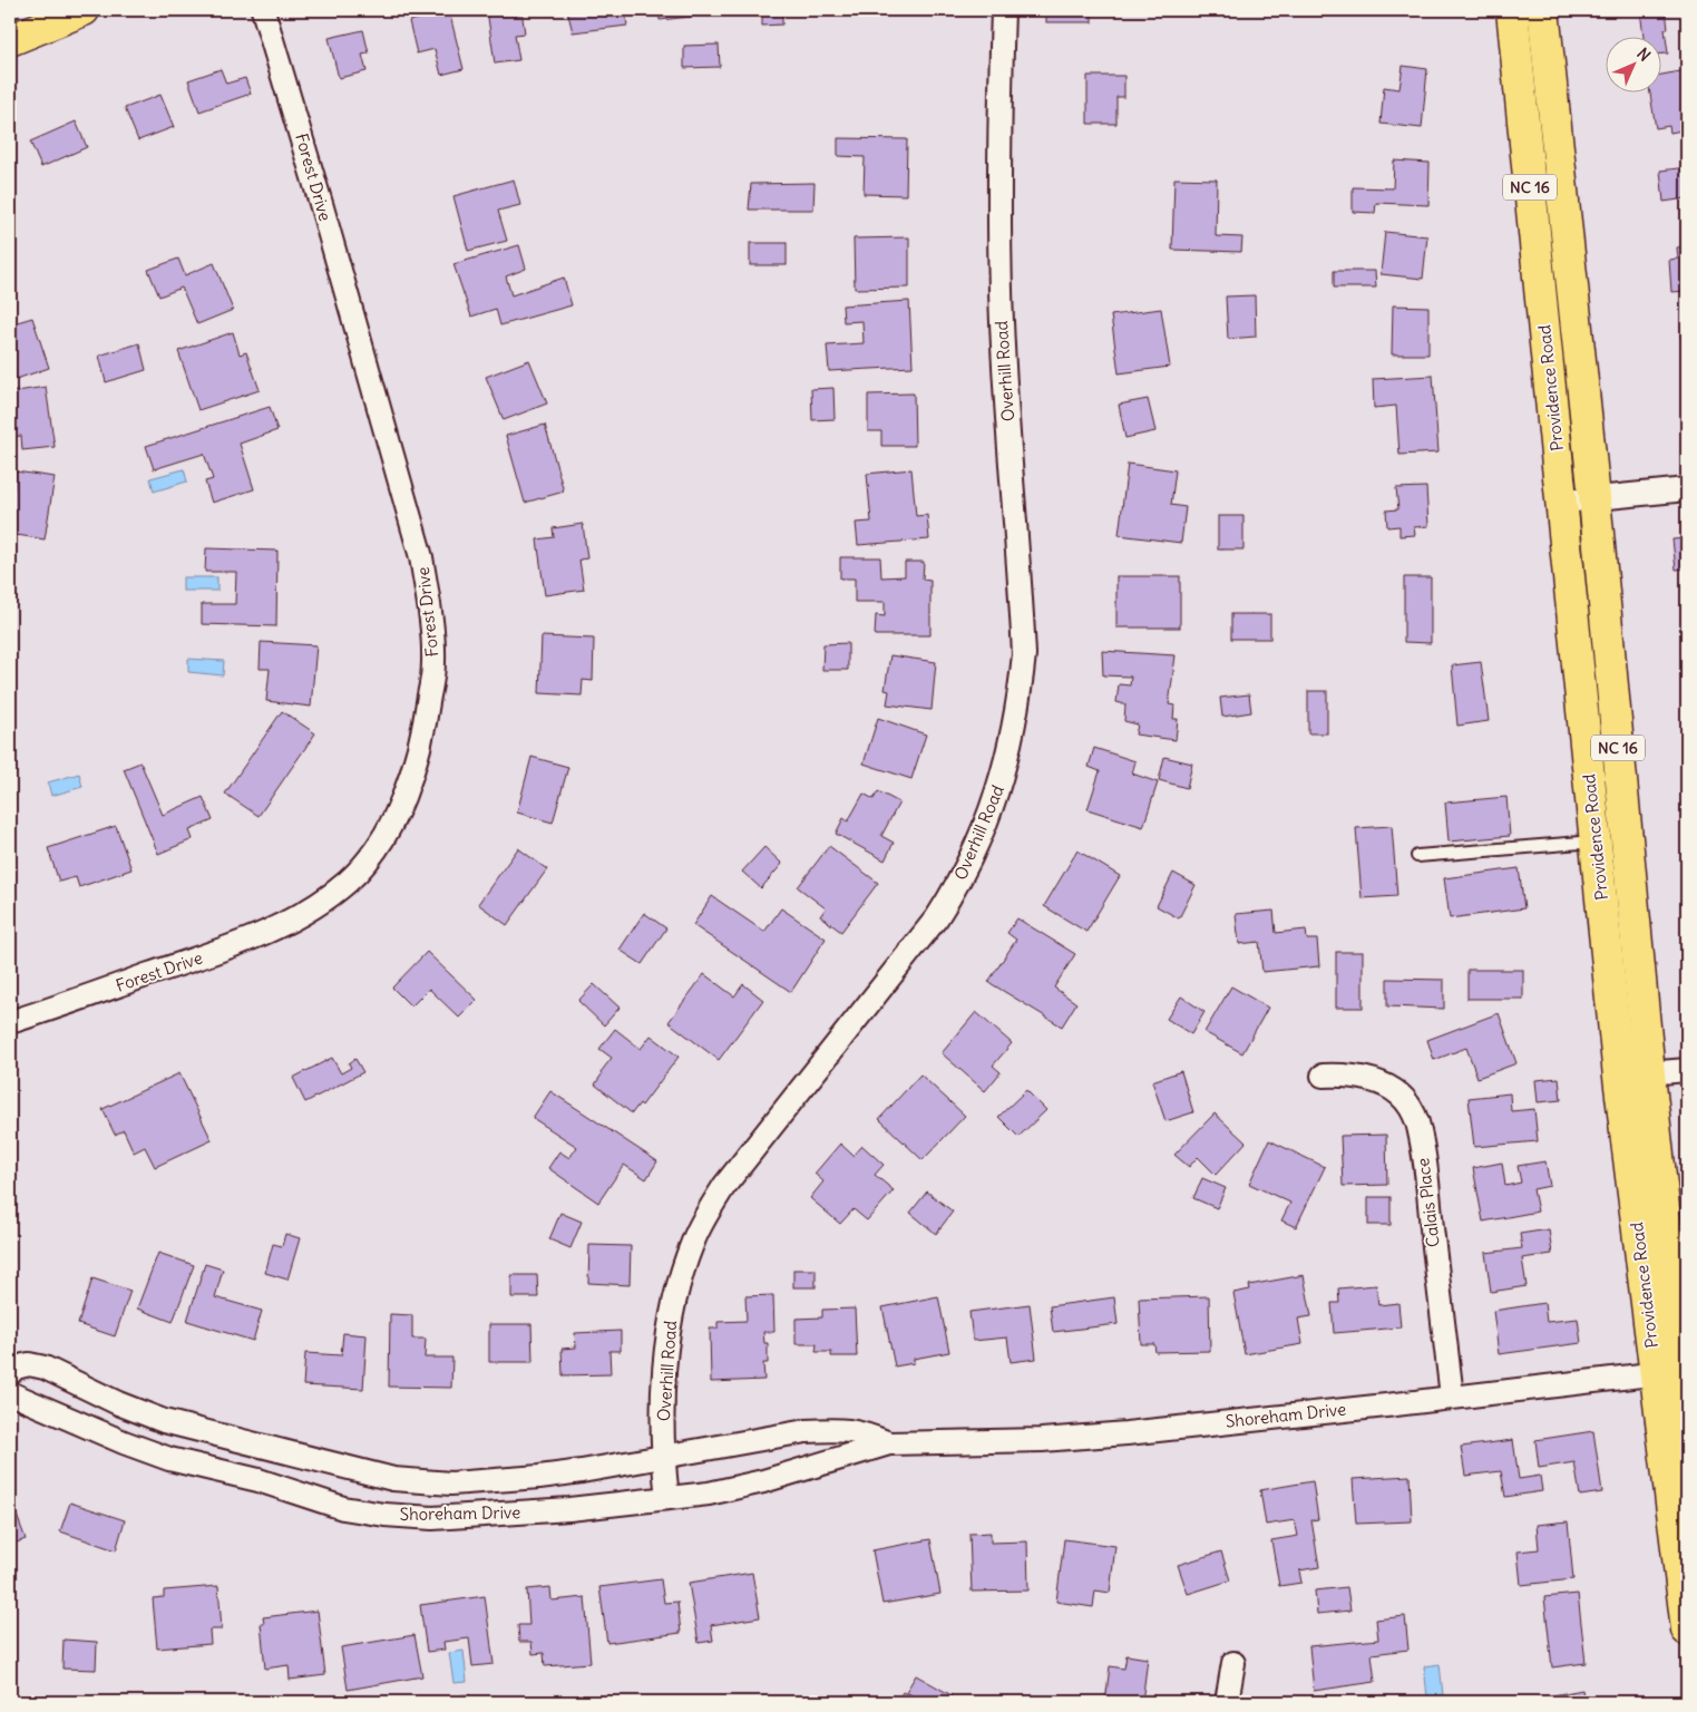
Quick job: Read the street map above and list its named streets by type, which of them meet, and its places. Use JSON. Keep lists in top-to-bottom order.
{
  "streets": {
    "main road": ["NC 16", "Providence Road"],
    "street": [
      "Forest Drive",
      "Overhill Road",
      "Calais Place",
      "Shoreham Drive"
    ]
  },
  "crossings": [
    ["Overhill Road", "Shoreham Drive"],
    ["Providence Road", "Shoreham Drive"],
    ["Calais Place", "Shoreham Drive"]
  ],
  "north": "top right"
}
